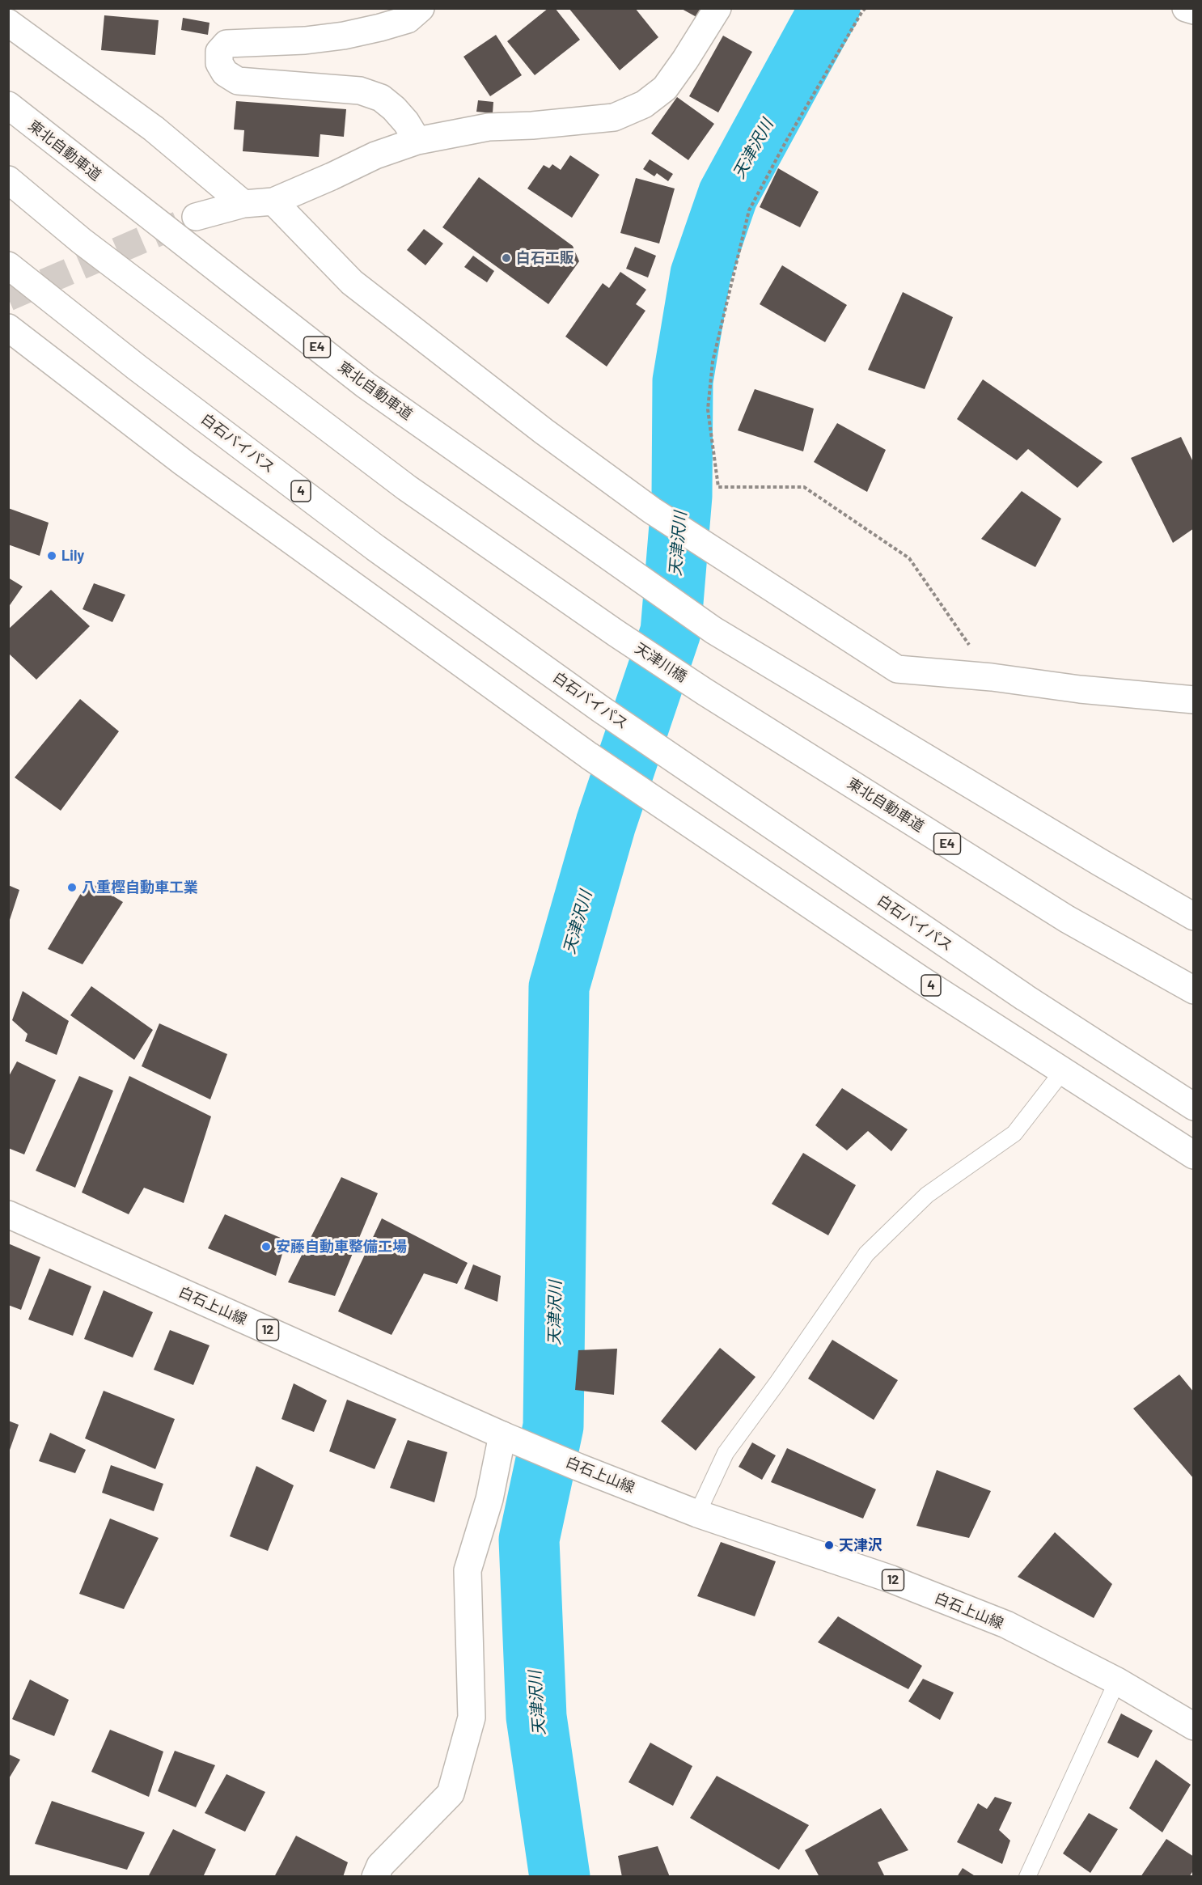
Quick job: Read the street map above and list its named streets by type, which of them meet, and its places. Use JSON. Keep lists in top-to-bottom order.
{
  "streets": {
    "main road": [
      "東北自動車道",
      "E4",
      "白石バイパス",
      "4",
      "天津川橋",
      "白石上山線",
      "12"
    ]
  },
  "crossings": [
    ["東北自動車道", "天津川橋"]
  ],
  "water": ["天津沢川"],
  "places": [
    "白石工販",
    "Lily",
    "八重樫自動車工業",
    "安藤自動車整備工場",
    "天津沢"
  ]
}
